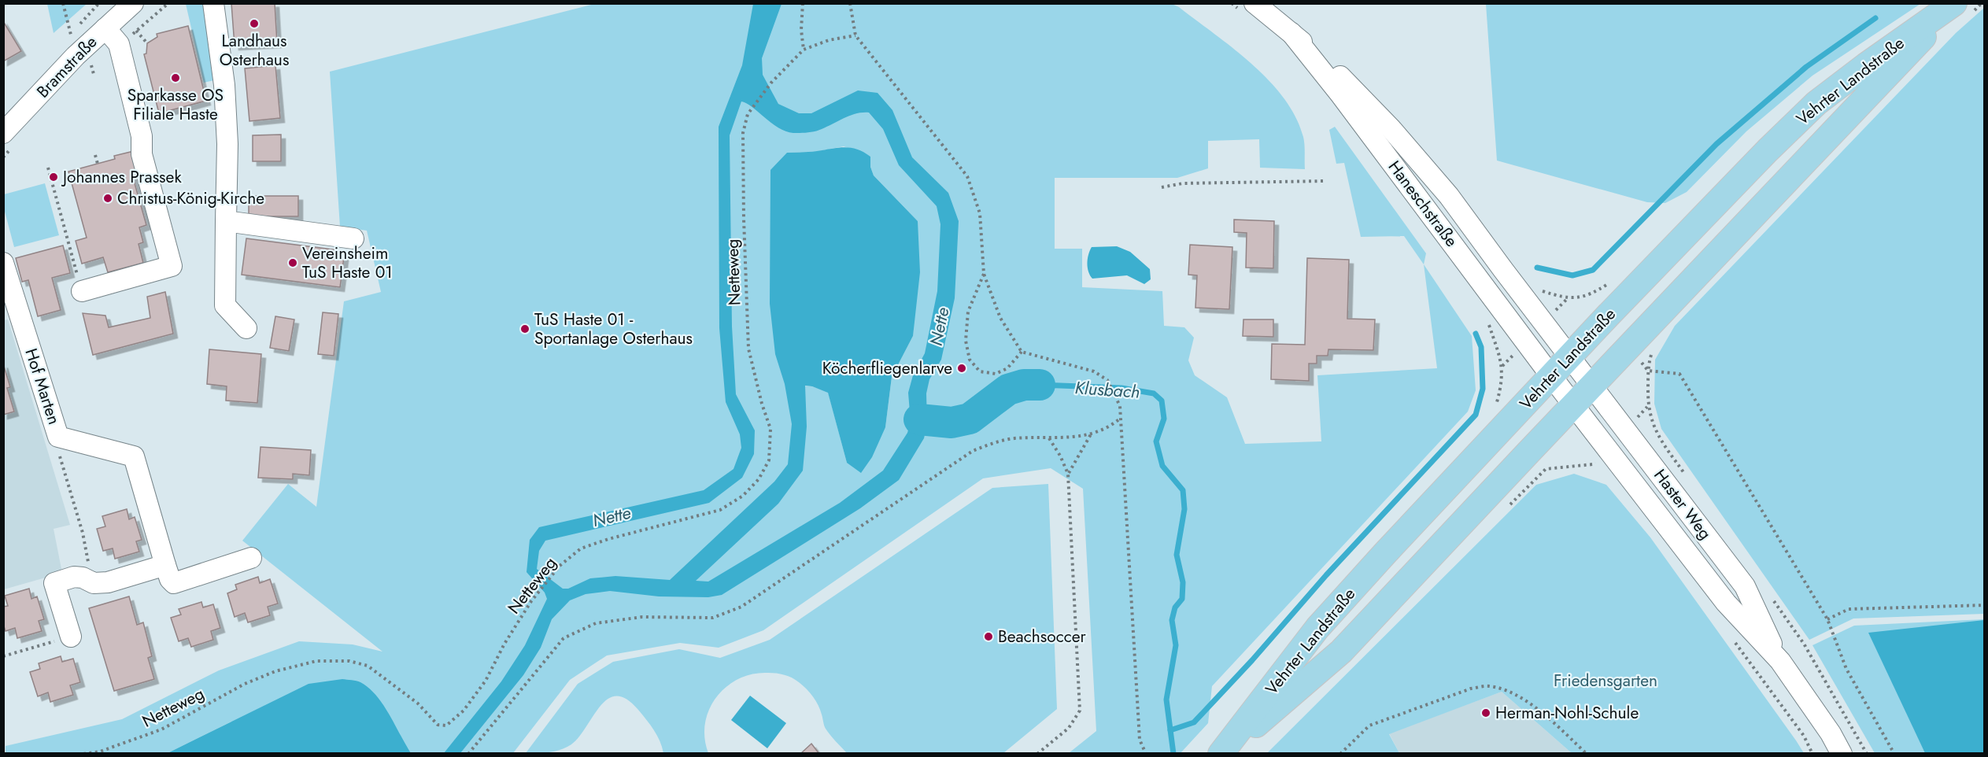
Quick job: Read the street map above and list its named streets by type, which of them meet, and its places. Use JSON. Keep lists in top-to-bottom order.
{
  "streets": {
    "main road": ["Vehrter Landstraße"],
    "street": [
      "Bramstraße",
      "Haneschstraße",
      "Hof Marten",
      "Haster Weg"
    ],
    "path": ["Netteweg"]
  },
  "crossings": [
    ["Vehrter Landstraße", "Haneschstraße"],
    ["Vehrter Landstraße", "Haster Weg"],
    ["Haneschstraße", "Haster Weg"]
  ],
  "water": ["Nette", "Klusbach"],
  "parks": ["Friedensgarten"],
  "places": [
    "Landhaus Osterhaus",
    "Sparkasse OS Filiale Haste",
    "Johannes Prassek",
    "Christus-König-Kirche",
    "Vereinsheim TuS Haste 01",
    "TuS Haste 01 - Sportanlage Osterhaus",
    "Köcherfliegenlarve",
    "Beachsoccer",
    "Herman-Nohl-Schule"
  ]
}
